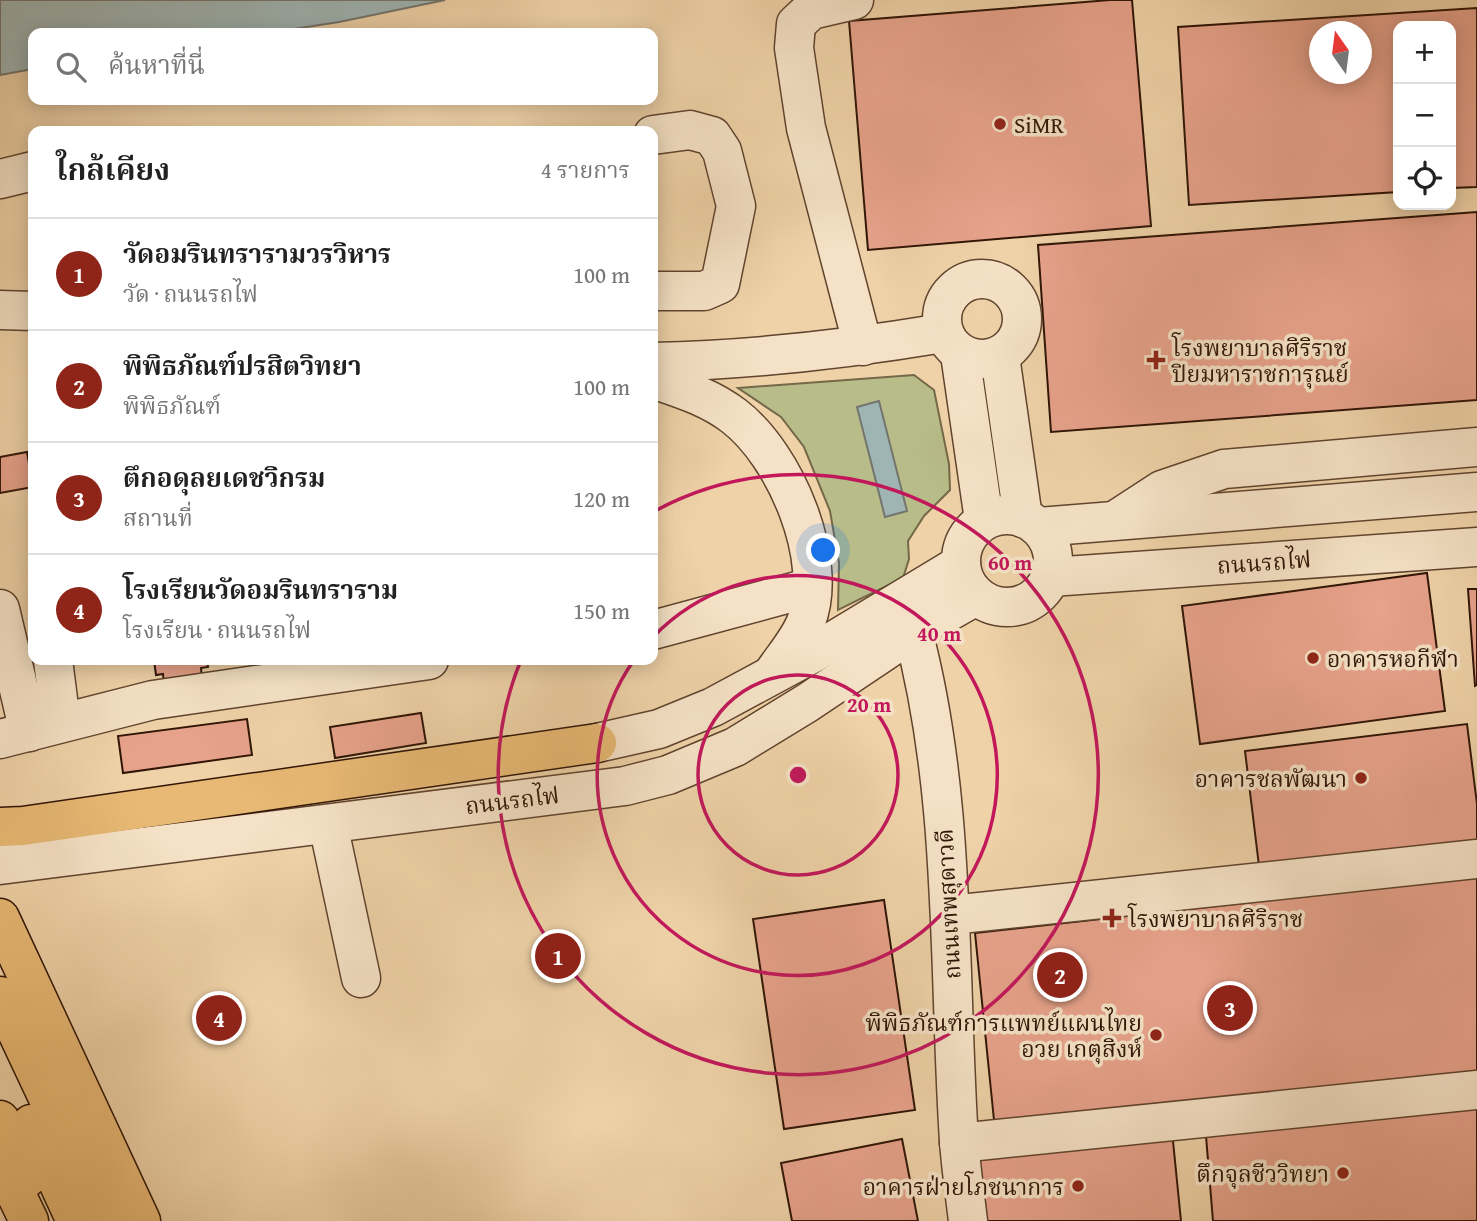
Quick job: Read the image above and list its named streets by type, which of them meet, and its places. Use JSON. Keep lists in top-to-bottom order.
{
  "streets": {
    "street": ["ถนนรถไฟ", "ถนนเทพสุดาวดี"]
  },
  "crossings": [
    ["ถนนรถไฟ", "ถนนเทพสุดาวดี"]
  ],
  "places": {
    "other": [
      "SiMR",
      "อาคารหอกีฬา",
      "อาคารชลพัฒนา",
      "พิพิธภัณฑ์การแพทย์แผนไทย อวย เกตุสิงห์",
      "ตึกจุลชีววิทยา",
      "อาคารฝ่ายโภชนาการ"
    ],
    "health": ["โรงพยาบาลศิริราช ปิยมหาราชการุณย์", "โรงพยาบาลศิริราช"]
  },
  "north": "top",
  "page": {
    "map_buttons": ["+", "−"],
    "search": "ค้นหาที่นี่",
    "heading": ["ใกล้เคียง", "4 รายการ"],
    "list": [
      {
        "mark": "1",
        "name": "วัดอมรินทรารามวรวิหาร",
        "note": "วัด · ถนนรถไฟ",
        "value": "100 m"
      },
      {
        "mark": "2",
        "name": "พิพิธภัณฑ์ปรสิตวิทยา",
        "note": "พิพิธภัณฑ์",
        "value": "100 m"
      },
      {
        "mark": "3",
        "name": "ตึกอดุลยเดชวิกรม",
        "note": "สถานที่",
        "value": "120 m"
      },
      {
        "mark": "4",
        "name": "โรงเรียนวัดอมรินทราราม",
        "note": "โรงเรียน · ถนนรถไฟ",
        "value": "150 m"
      }
    ],
    "pins": [
      "1",
      "2",
      "3",
      "4"
    ]
  },
  "rings": ["60 m", "40 m", "20 m"]
}
